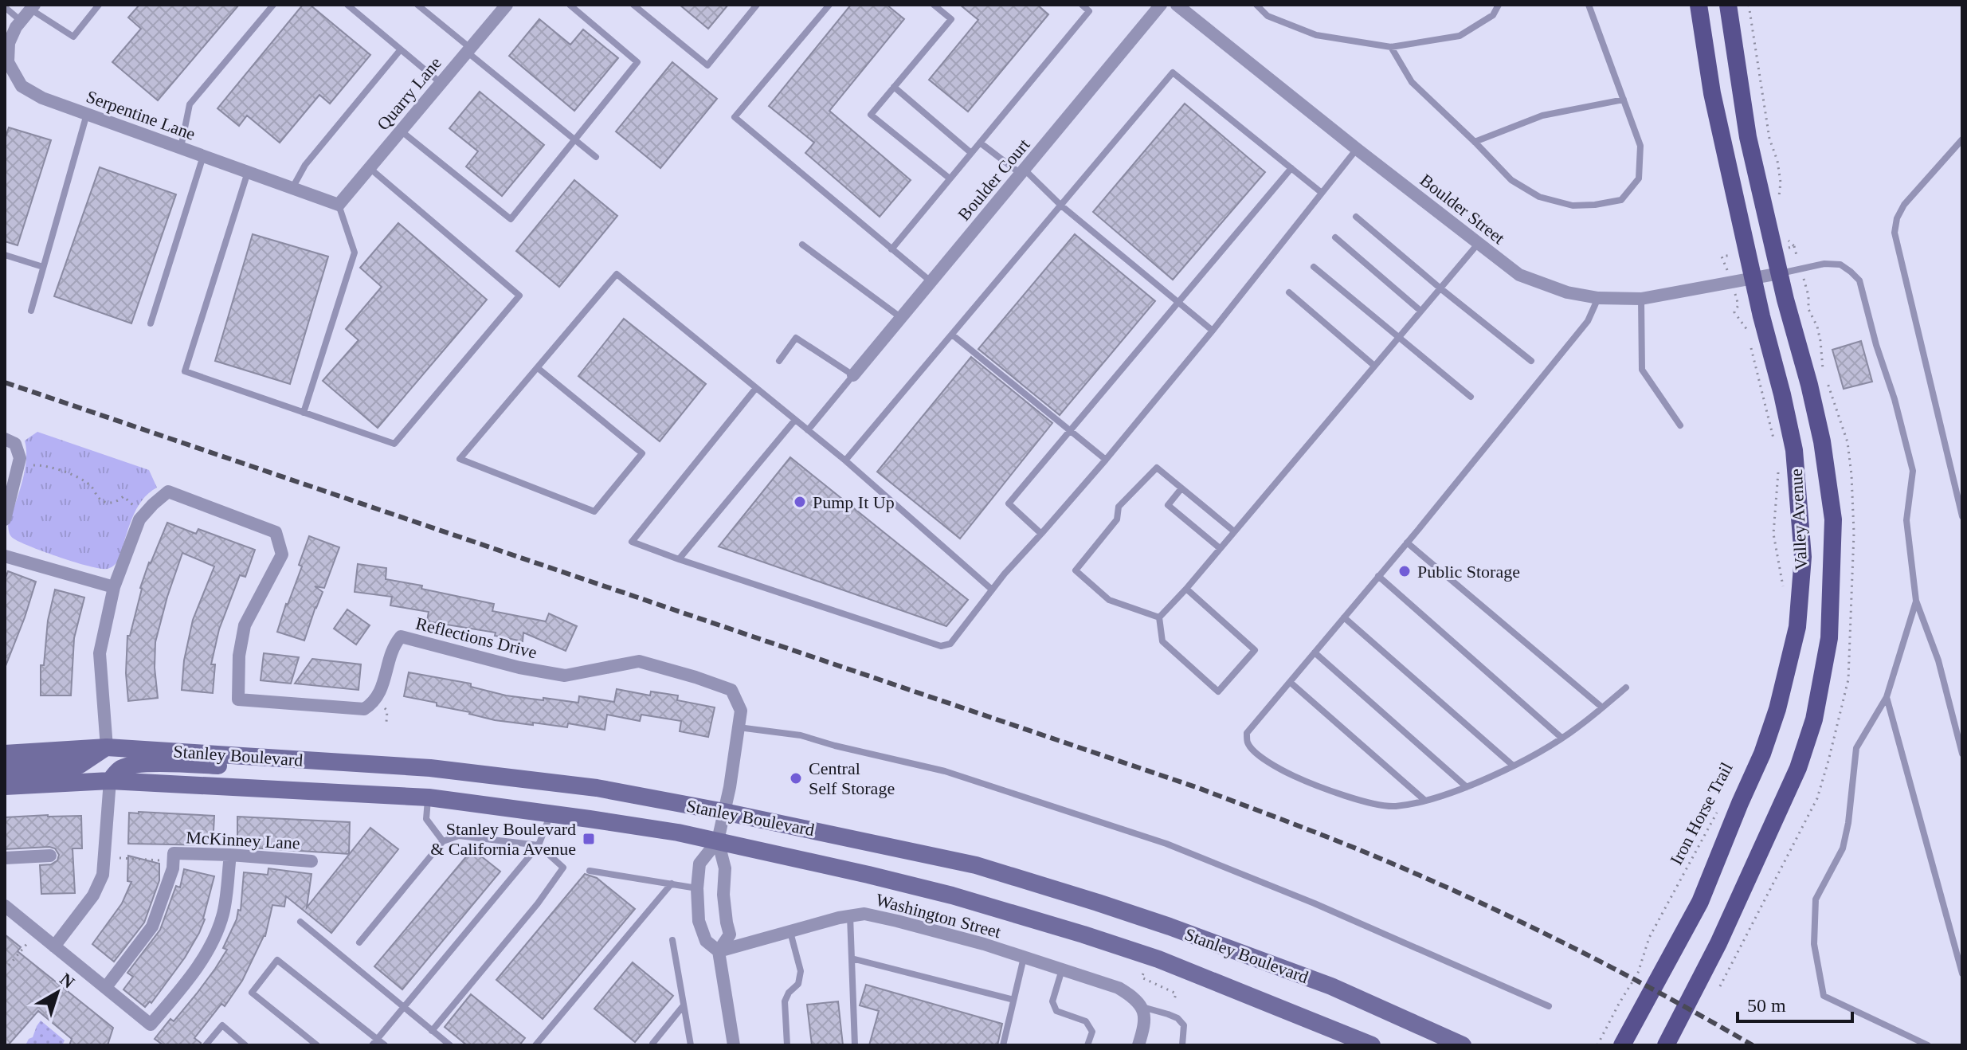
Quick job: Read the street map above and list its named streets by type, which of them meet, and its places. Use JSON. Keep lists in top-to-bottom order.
{
  "streets": {
    "main road": ["Valley Avenue", "Stanley Boulevard"],
    "street": [
      "Quarry Lane",
      "Serpentine Lane",
      "Boulder Court",
      "Boulder Street",
      "Reflections Drive",
      "McKinney Lane",
      "Washington Street"
    ],
    "path": ["Iron Horse Trail"]
  },
  "crossings": [
    ["Quarry Lane", "Serpentine Lane"],
    ["Boulder Street", "Valley Avenue"],
    ["Reflections Drive", "Stanley Boulevard"]
  ],
  "places": {
    "other": ["Pump It Up", "Public Storage", "Central Self Storage"],
    "transit": ["Stanley Boulevard & California Avenue"]
  },
  "scale_bar": "50 m",
  "north": "top right"
}
